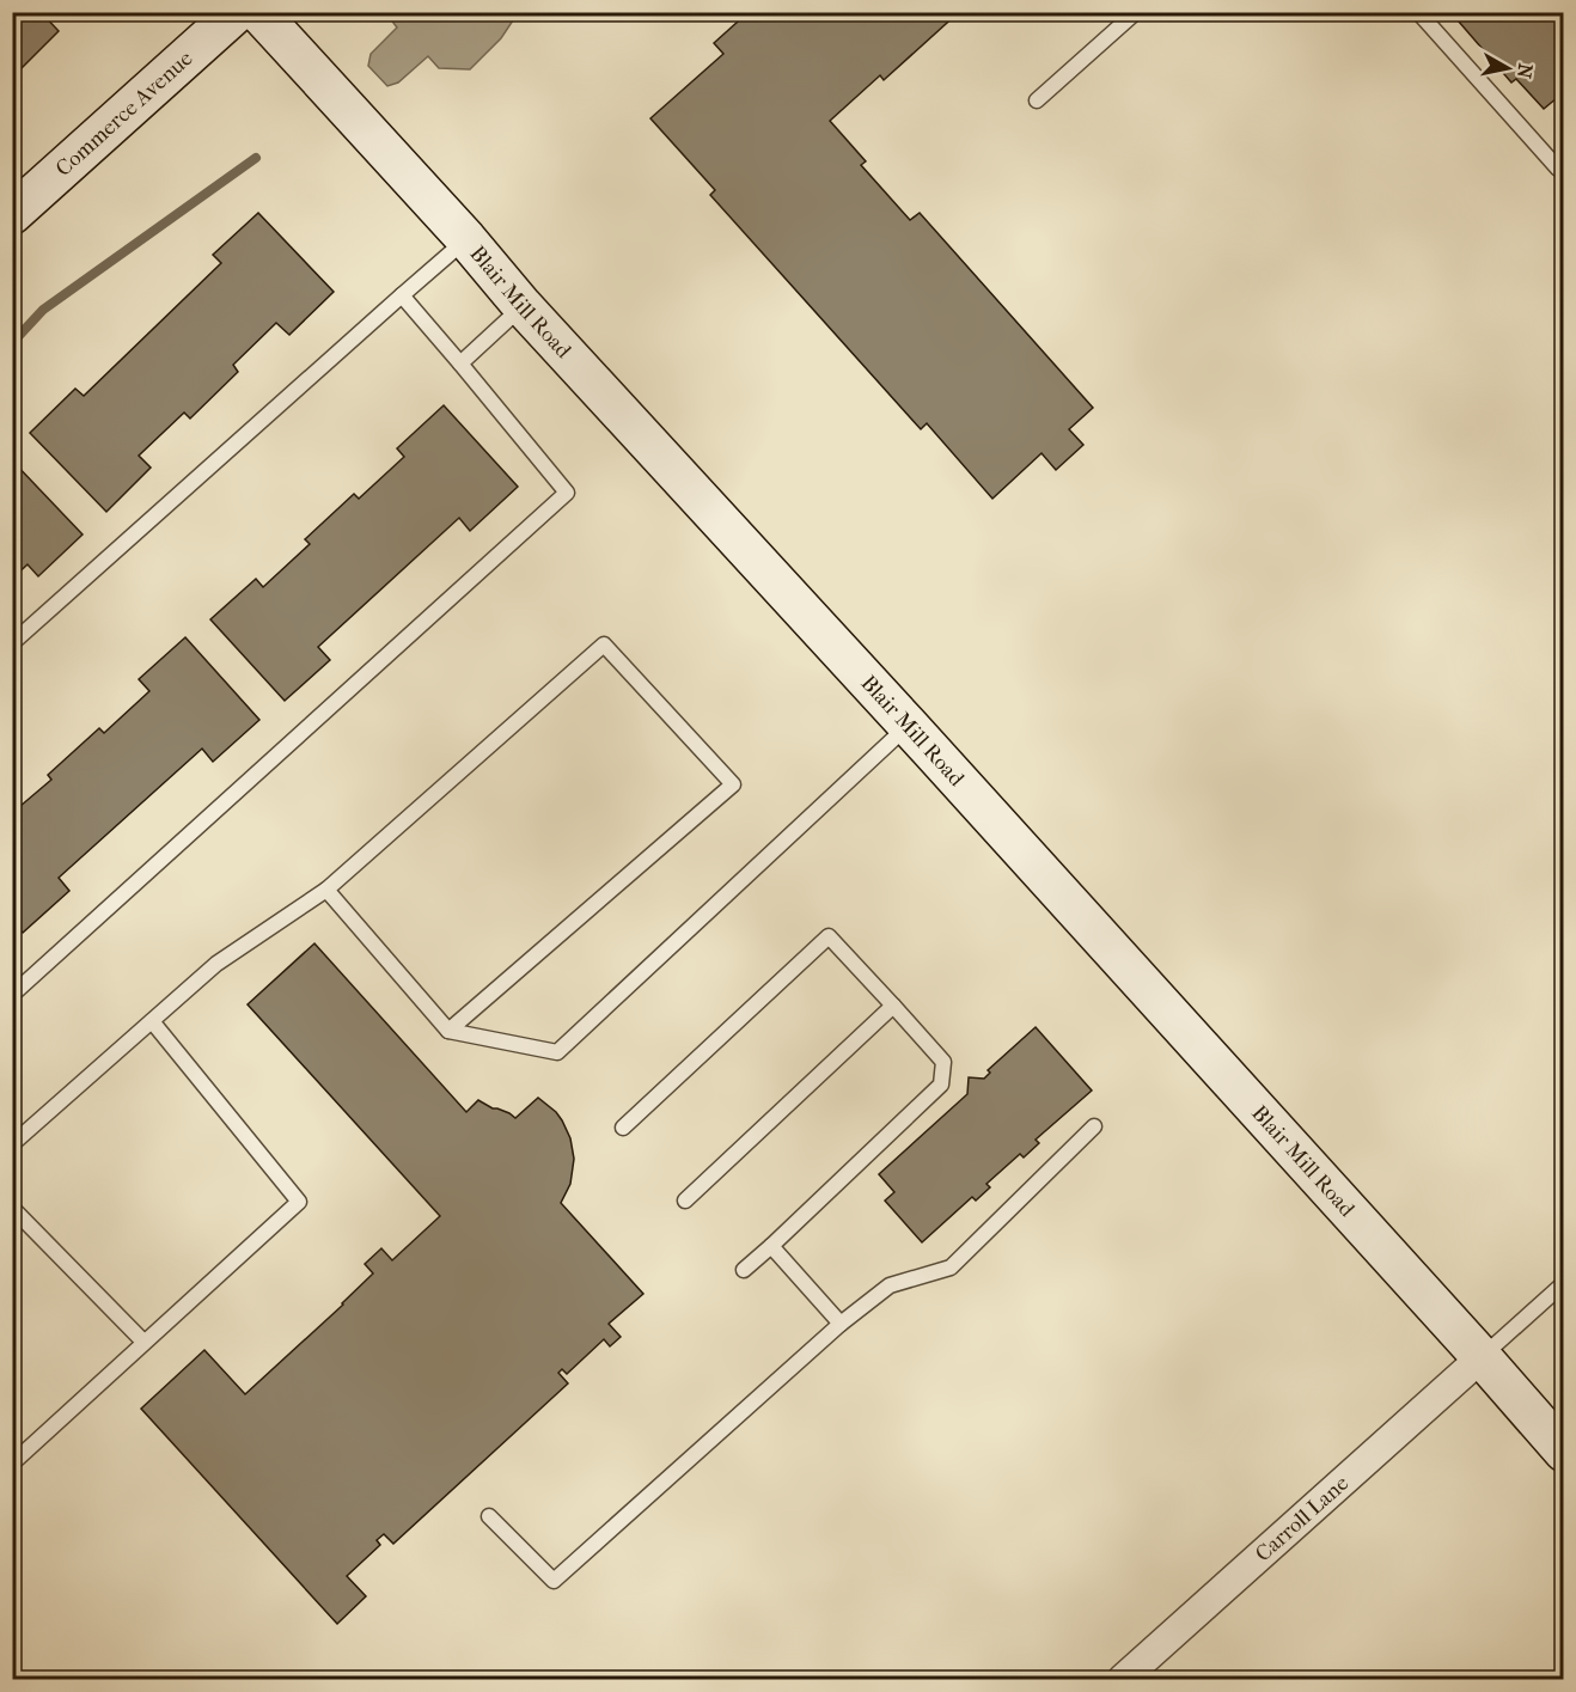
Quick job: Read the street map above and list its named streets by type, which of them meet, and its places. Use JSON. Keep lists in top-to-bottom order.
{
  "streets": {
    "main road": ["Commerce Avenue", "Blair Mill Road"],
    "street": ["Carroll Lane"]
  },
  "crossings": [
    ["Blair Mill Road", "Carroll Lane"]
  ],
  "north": "right"
}
